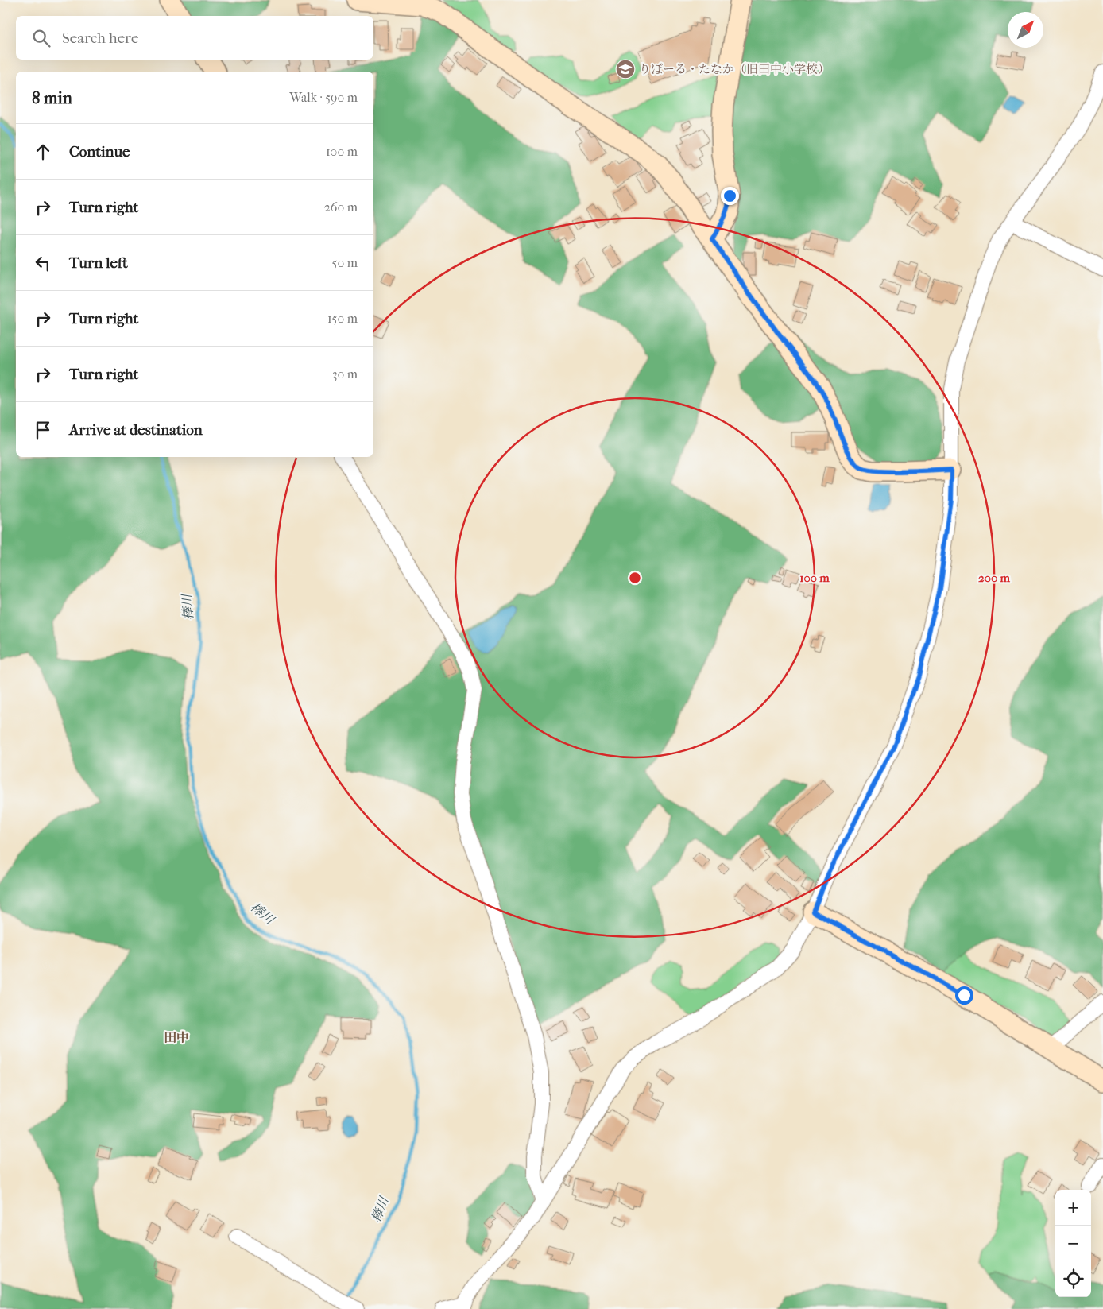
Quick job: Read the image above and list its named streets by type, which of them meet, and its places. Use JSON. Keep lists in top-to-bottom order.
{
  "districts": ["田中"],
  "water": ["棒川"],
  "places": {
    "school or university": ["りぼーる・たなか（旧田中小学校）"]
  },
  "north": "top right",
  "page": {
    "search": "Search here",
    "heading": ["8 min", "Walk · 590 m"],
    "list": [
      ["Continue", "100 m"],
      ["Turn right", "260 m"],
      ["Turn left", "50 m"],
      ["Turn right", "150 m"],
      ["Turn right", "30 m"],
      "Arrive at destination"
    ],
    "map_buttons": ["+", "−"]
  },
  "rings": ["100 m", "200 m"]
}
